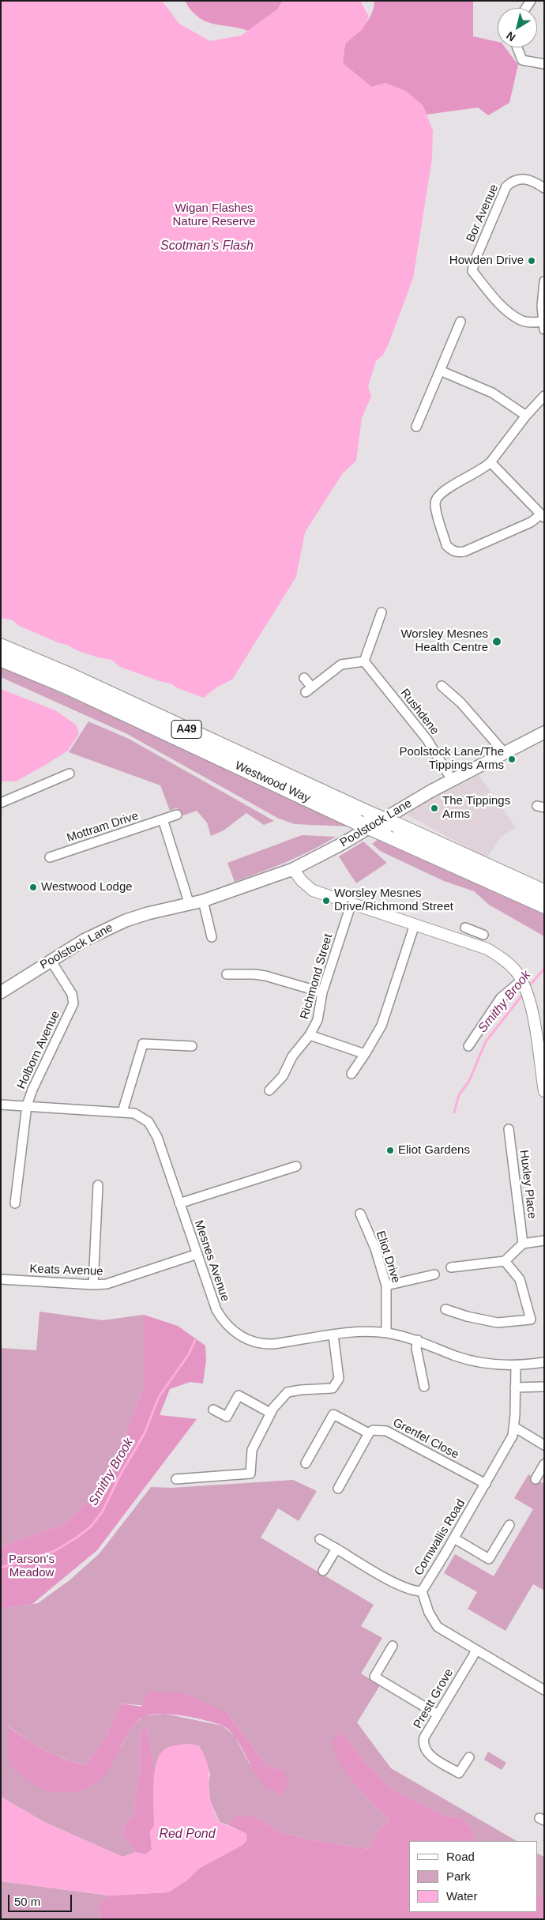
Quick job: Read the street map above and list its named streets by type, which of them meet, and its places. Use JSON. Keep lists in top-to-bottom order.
{
  "streets": {
    "highway": ["A49", "Westwood Way"],
    "main road": ["Poolstock Lane"],
    "street": [
      "Bor Avenue",
      "Rushdene",
      "Mottram Drive",
      "Richmond Street",
      "Holborn Avenue",
      "Huxley Place",
      "Eliot Drive",
      "Mesnes Avenue",
      "Keats Avenue",
      "Grenfel Close",
      "Cornwallis Road",
      "Prestt Grove"
    ]
  },
  "crossings": [
    ["Rushdene", "Poolstock Lane"],
    ["Poolstock Lane", "Holborn Avenue"],
    ["Holborn Avenue", "Mesnes Avenue"],
    ["Eliot Drive", "Mesnes Avenue"],
    ["Mesnes Avenue", "Keats Avenue"],
    ["Mesnes Avenue", "Cornwallis Road"],
    ["Grenfel Close", "Cornwallis Road"],
    ["Cornwallis Road", "Prestt Grove"]
  ],
  "water": ["Scotman's Flash", "Smithy Brook", "Red Pond"],
  "parks": ["Wigan Flashes Nature Reserve", "Parson's Meadow"],
  "places": [
    "Howden Drive",
    "Worsley Mesnes Health Centre",
    "Poolstock Lane/The Tippings Arms",
    "The Tippings Arms",
    "Westwood Lodge",
    "Worsley Mesnes Drive/Richmond Street",
    "Eliot Gardens"
  ],
  "legend": ["Road", "Park", "Water"],
  "scale_bar": "50 m",
  "north": "bottom left"
}
